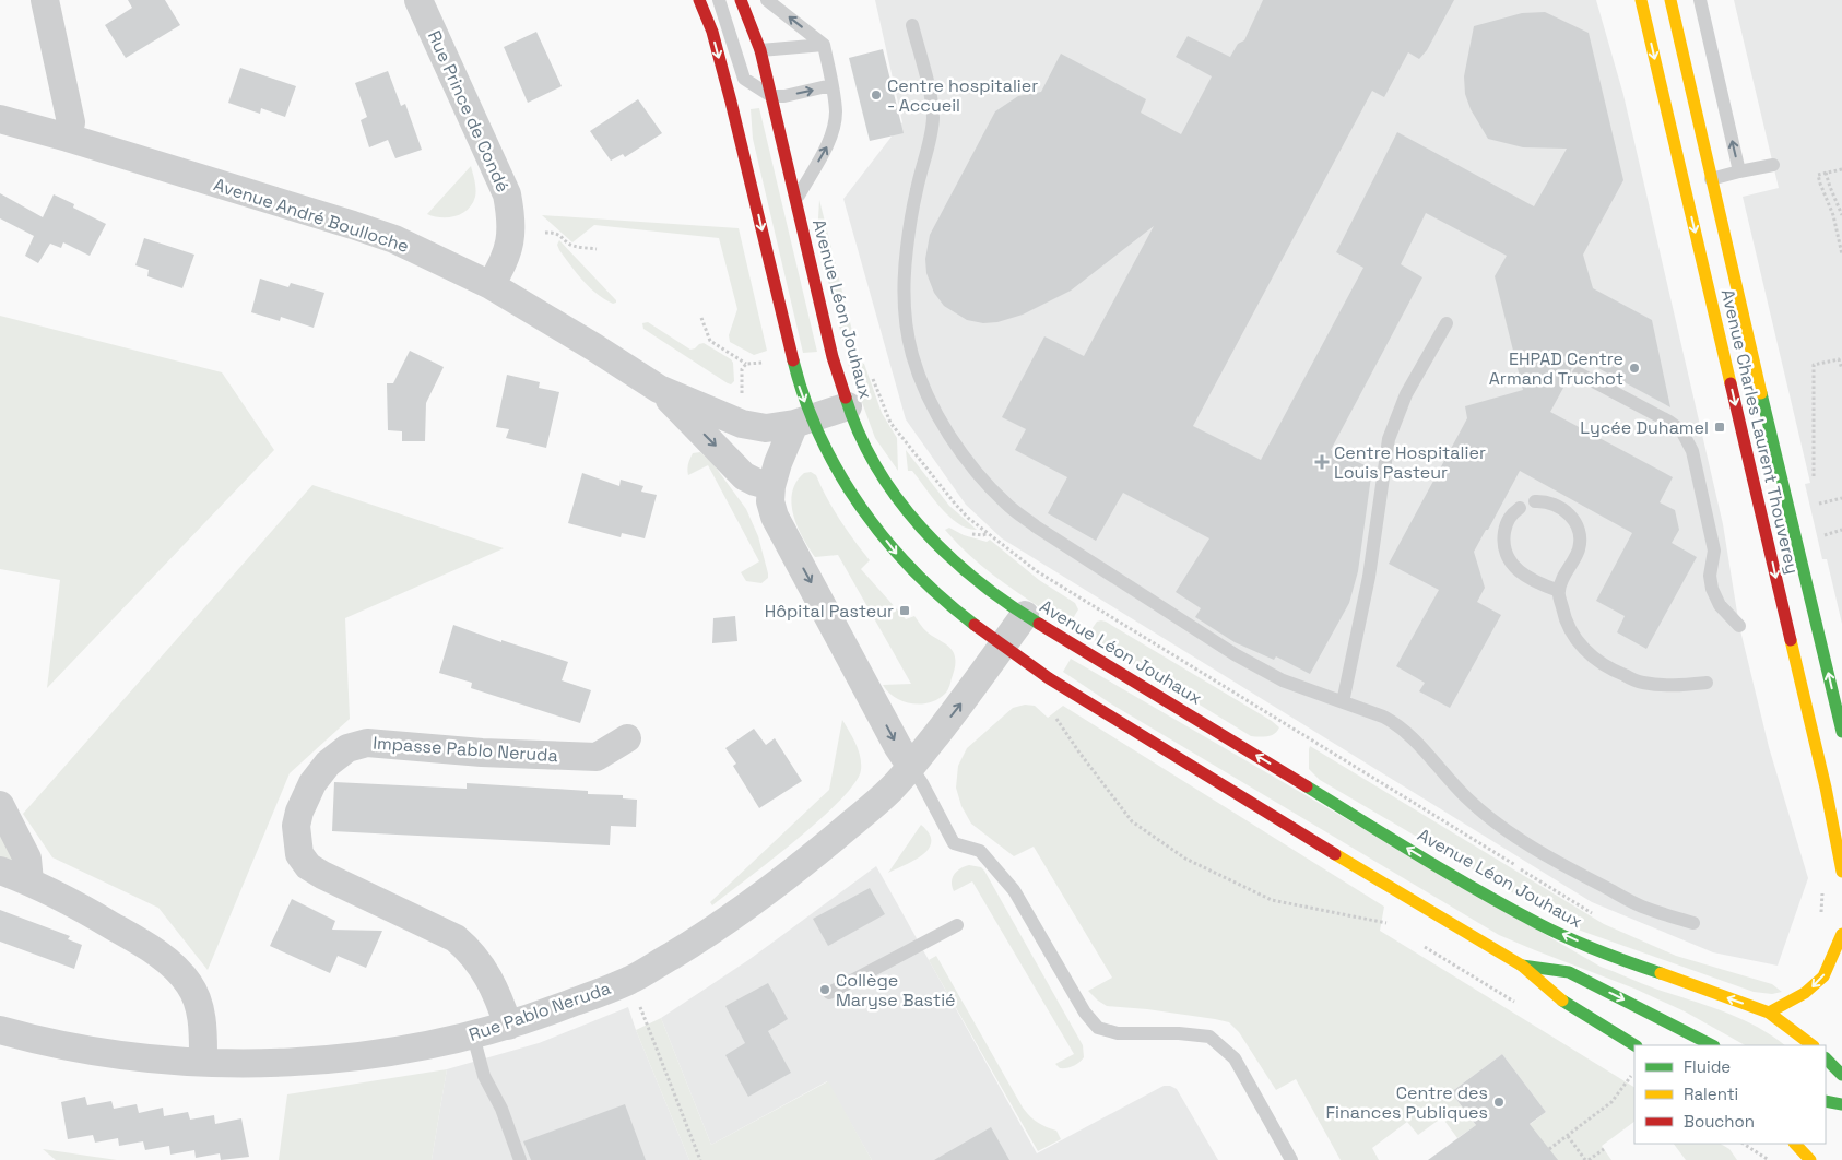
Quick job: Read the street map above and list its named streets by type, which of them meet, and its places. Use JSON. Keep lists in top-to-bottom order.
{
  "streets": {
    "main road": ["Avenue Léon Jouhaux", "Avenue Charles Laurent Thouverey"],
    "street": [
      "Rue Prince de Condé",
      "Avenue André Boulloche",
      "Impasse Pablo Neruda",
      "Rue Pablo Neruda"
    ]
  },
  "crossings": [
    ["Rue Prince de Condé", "Avenue André Boulloche"],
    ["Avenue Léon Jouhaux", "Rue Pablo Neruda"],
    ["Impasse Pablo Neruda", "Rue Pablo Neruda"]
  ],
  "places": {
    "other": [
      "Centre hospitalier - Accueil",
      "EHPAD Centre Armand Truchot",
      "Collège Maryse Bastié",
      "Centre des Finances Publiques"
    ],
    "transit": ["Lycée Duhamel", "Hôpital Pasteur"],
    "health": ["Centre Hospitalier Louis Pasteur"]
  },
  "legend": ["Fluide", "Ralenti", "Bouchon"]
}
